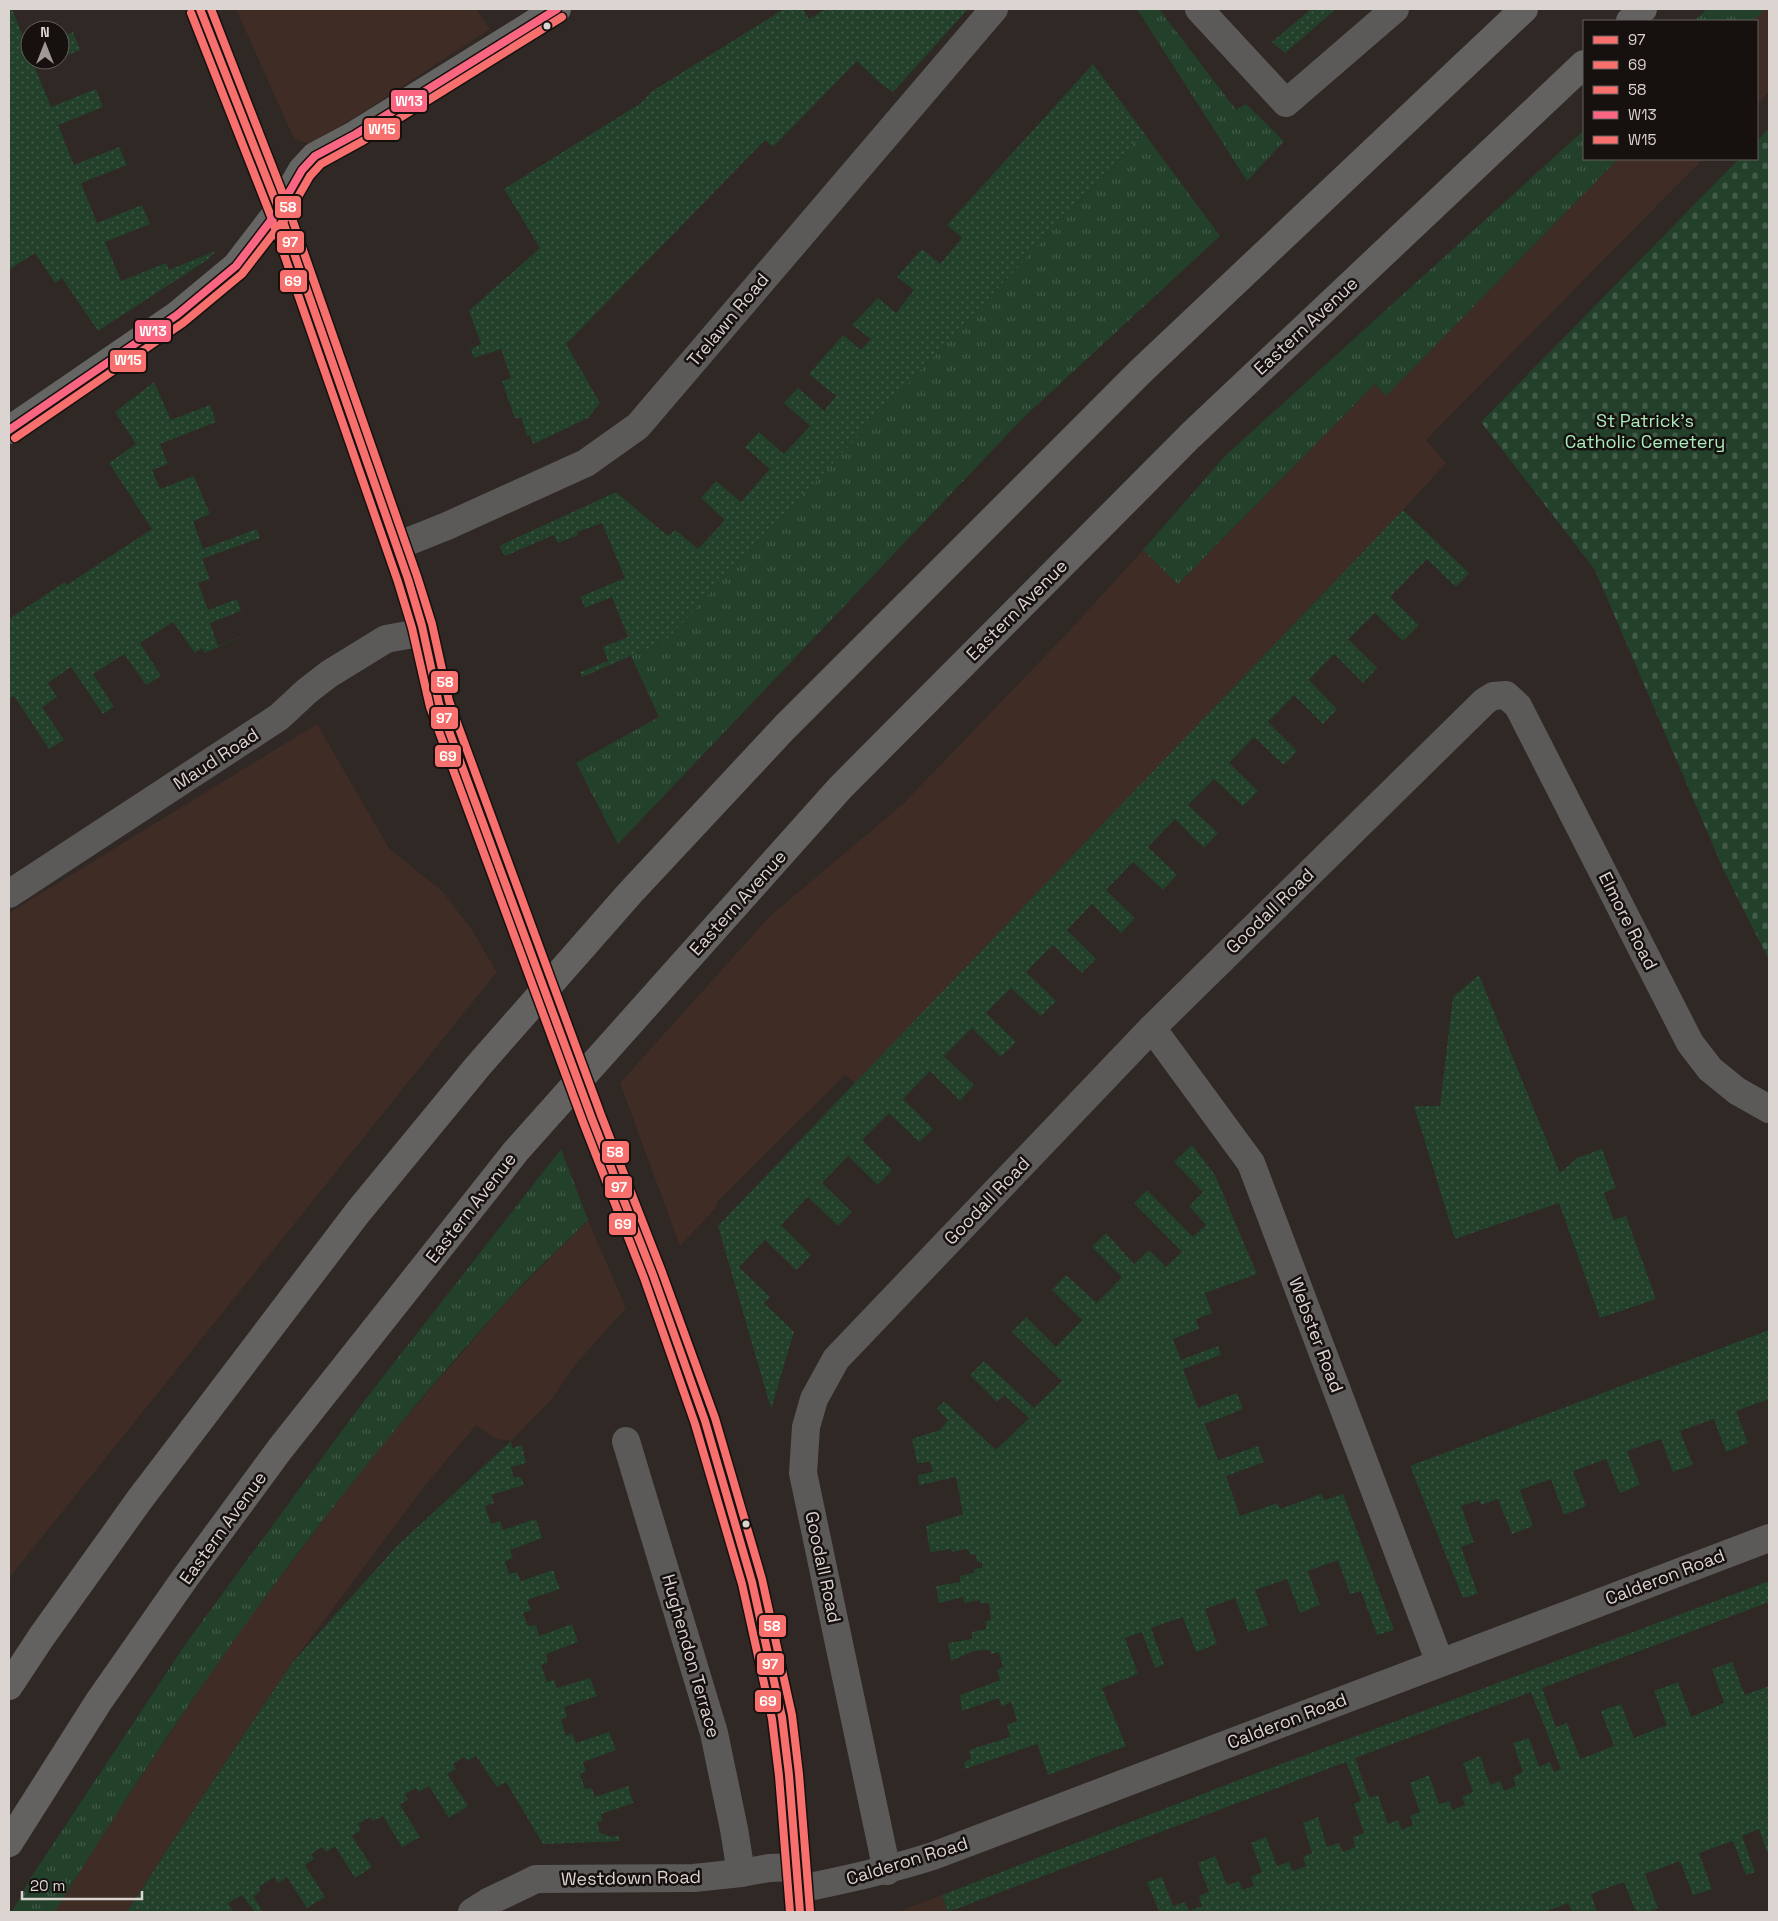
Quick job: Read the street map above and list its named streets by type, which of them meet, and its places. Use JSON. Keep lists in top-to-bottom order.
{
  "streets": {
    "highway": ["Eastern Avenue"],
    "street": [
      "Trelawn Road",
      "Maud Road",
      "Goodall Road",
      "Elmore Road",
      "Webster Road",
      "Calderon Road",
      "Hughendon Terrace",
      "Westdown Road"
    ]
  },
  "crossings": [
    ["Goodall Road", "Elmore Road"],
    ["Goodall Road", "Webster Road"],
    ["Goodall Road", "Calderon Road"],
    ["Webster Road", "Calderon Road"],
    ["Calderon Road", "Westdown Road"],
    ["Hughendon Terrace", "Westdown Road"]
  ],
  "parks": ["St Patrick's Catholic Cemetery"],
  "lines": [
    "transit line 97",
    "transit line 58",
    "transit line W13",
    "transit line 69",
    "transit line W15"
  ],
  "legend": [
    "97",
    "69",
    "58",
    "W13",
    "W15"
  ],
  "scale_bar": "20 m",
  "north": "top"
}
